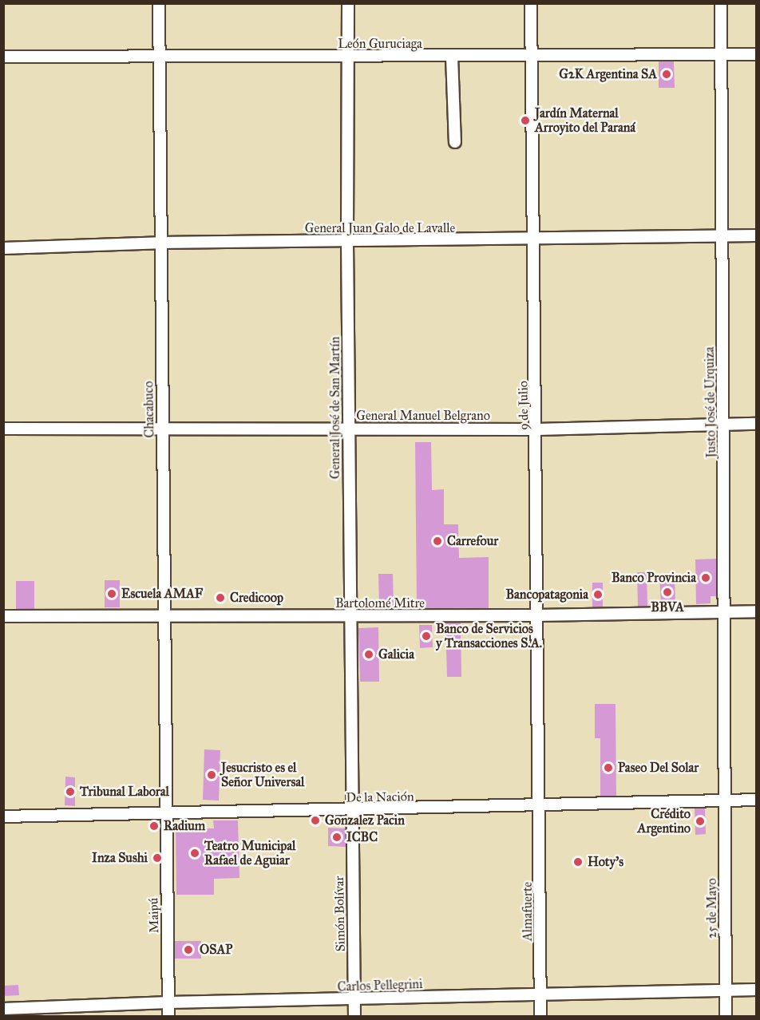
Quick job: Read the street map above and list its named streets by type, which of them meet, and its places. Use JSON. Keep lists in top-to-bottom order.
{
  "streets": {
    "street": [
      "León Guruciaga",
      "General Juan Galo de Lavalle",
      "Justo José de Urquiza",
      "9 de Julio",
      "General José de San Martín",
      "Chacabuco",
      "General Manuel Belgrano",
      "Bartolomé Mitre",
      "De la Nación",
      "25 de Mayo",
      "Almafuerte",
      "Simón Bolívar",
      "Maipú",
      "Carlos Pellegrini"
    ]
  },
  "crossings": [
    ["León Guruciaga", "Justo José de Urquiza"],
    ["León Guruciaga", "9 de Julio"],
    ["León Guruciaga", "General José de San Martín"],
    ["León Guruciaga", "Chacabuco"],
    ["General Juan Galo de Lavalle", "Justo José de Urquiza"],
    ["General Juan Galo de Lavalle", "9 de Julio"],
    ["General Juan Galo de Lavalle", "General José de San Martín"],
    ["General Juan Galo de Lavalle", "Chacabuco"],
    ["Justo José de Urquiza", "General Manuel Belgrano"],
    ["Justo José de Urquiza", "Bartolomé Mitre"],
    ["Justo José de Urquiza", "De la Nación"],
    ["Justo José de Urquiza", "25 de Mayo"],
    ["9 de Julio", "General Manuel Belgrano"],
    ["9 de Julio", "Bartolomé Mitre"],
    ["9 de Julio", "De la Nación"],
    ["9 de Julio", "Almafuerte"],
    ["General José de San Martín", "General Manuel Belgrano"],
    ["General José de San Martín", "Bartolomé Mitre"],
    ["General José de San Martín", "De la Nación"],
    ["General José de San Martín", "Simón Bolívar"],
    ["Chacabuco", "General Manuel Belgrano"],
    ["Chacabuco", "Bartolomé Mitre"],
    ["Chacabuco", "De la Nación"],
    ["Chacabuco", "Maipú"],
    ["De la Nación", "25 de Mayo"],
    ["De la Nación", "Almafuerte"],
    ["De la Nación", "Simón Bolívar"],
    ["De la Nación", "Maipú"],
    ["25 de Mayo", "Carlos Pellegrini"],
    ["Almafuerte", "Carlos Pellegrini"],
    ["Simón Bolívar", "Carlos Pellegrini"],
    ["Maipú", "Carlos Pellegrini"]
  ],
  "places": [
    "G2K Argentina SA",
    "Jardín Maternal Arroyito del Paraná",
    "Carrefour",
    "Banco Provincia",
    "BBVA",
    "Escuela AMAF",
    "Bancopatagonia",
    "Credicoop",
    "Banco de Servicios y Transacciones S.A.",
    "Galicia",
    "Paseo Del Solar",
    "Jesucristo es el Señor Universal",
    "Tribunal Laboral",
    "Gonzalez Pacin",
    "Crédito Argentino",
    "Radium",
    "ICBC",
    "Teatro Municipal Rafael de Aguiar",
    "Inza Sushi",
    "Hoty's",
    "OSAP"
  ]
}
